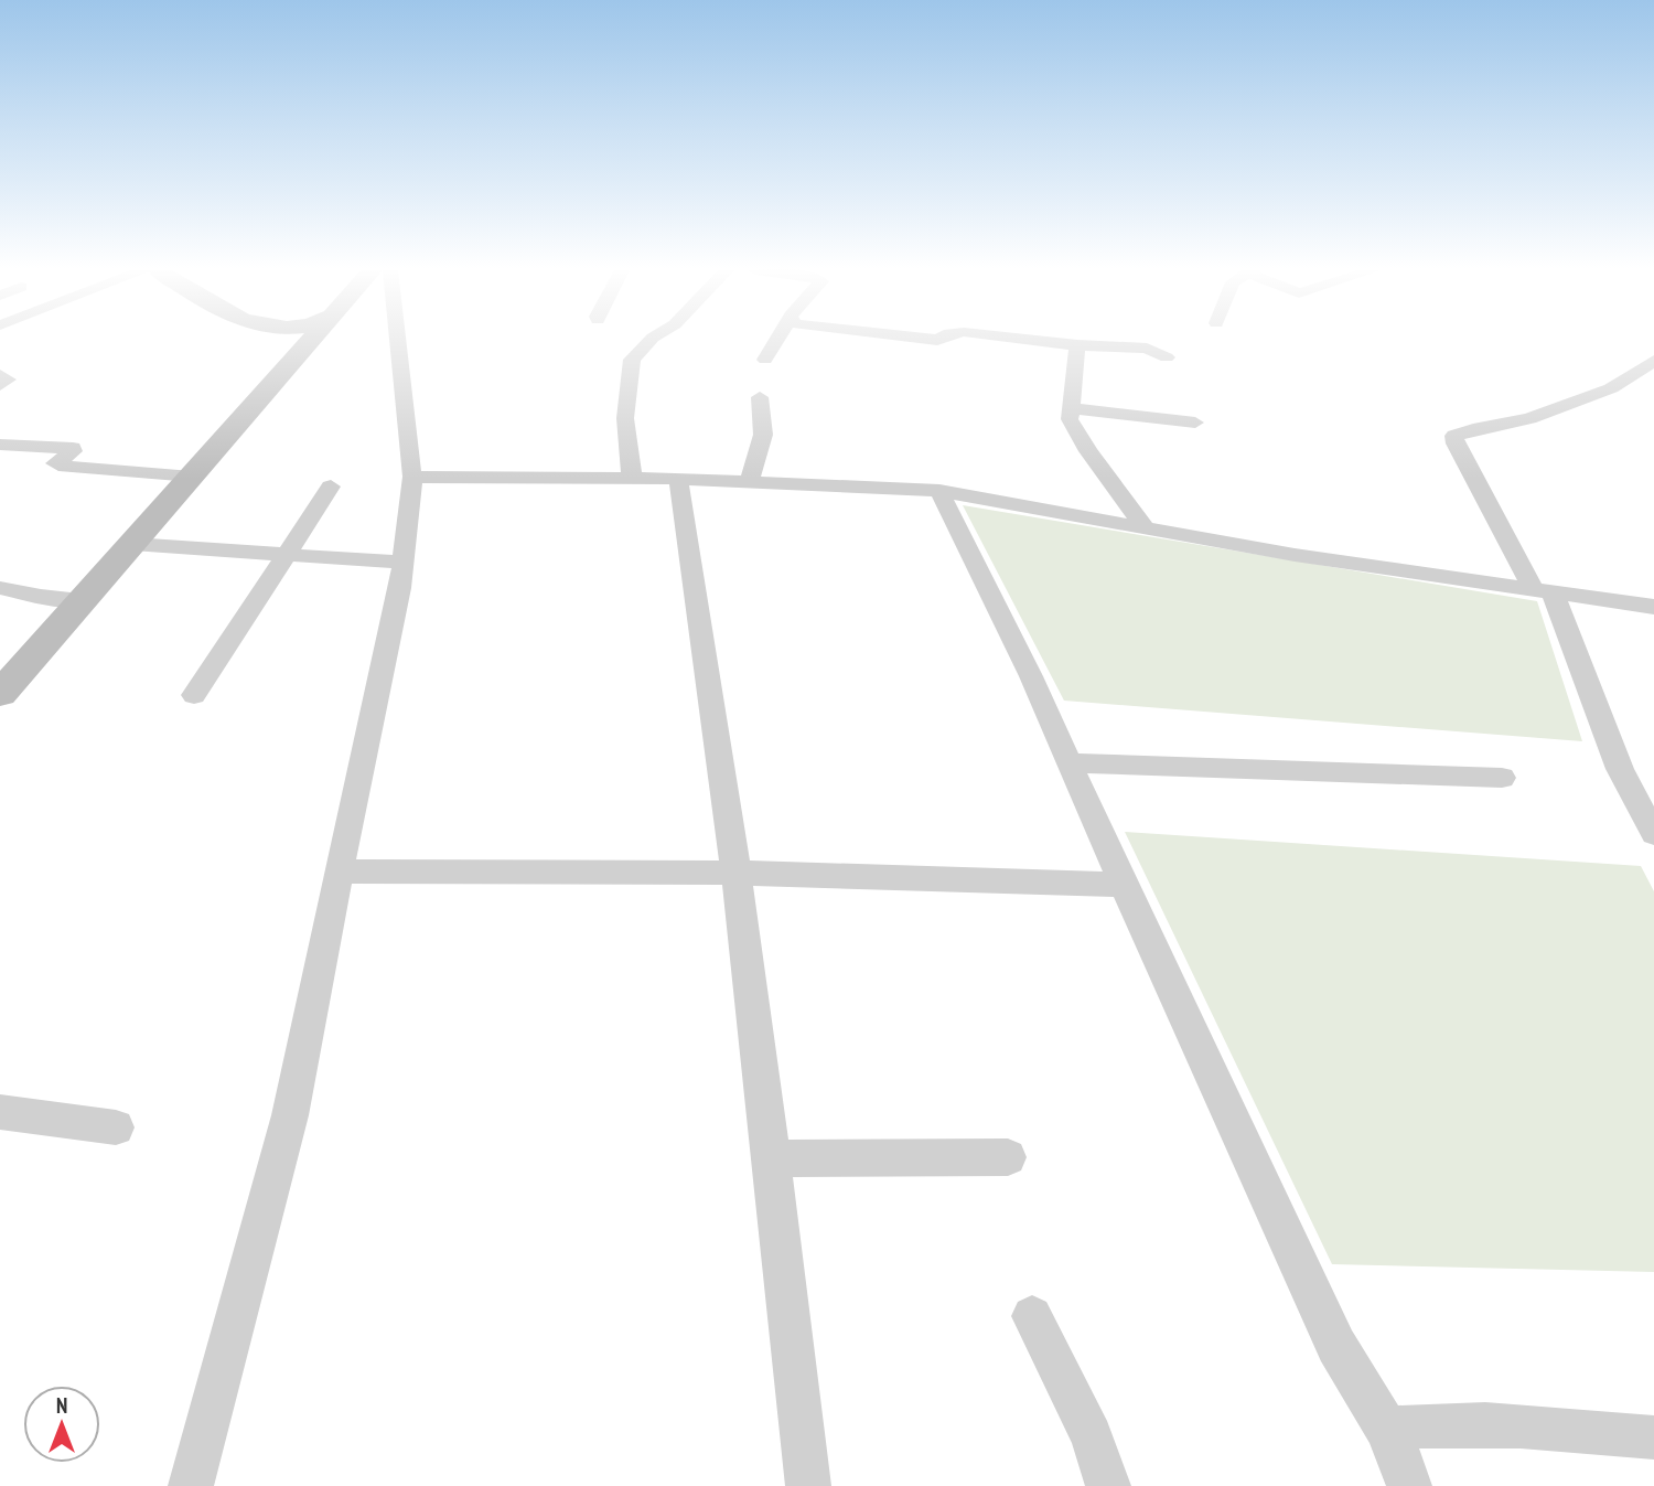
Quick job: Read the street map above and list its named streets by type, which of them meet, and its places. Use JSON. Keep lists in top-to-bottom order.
{
  "north": "top"
}
